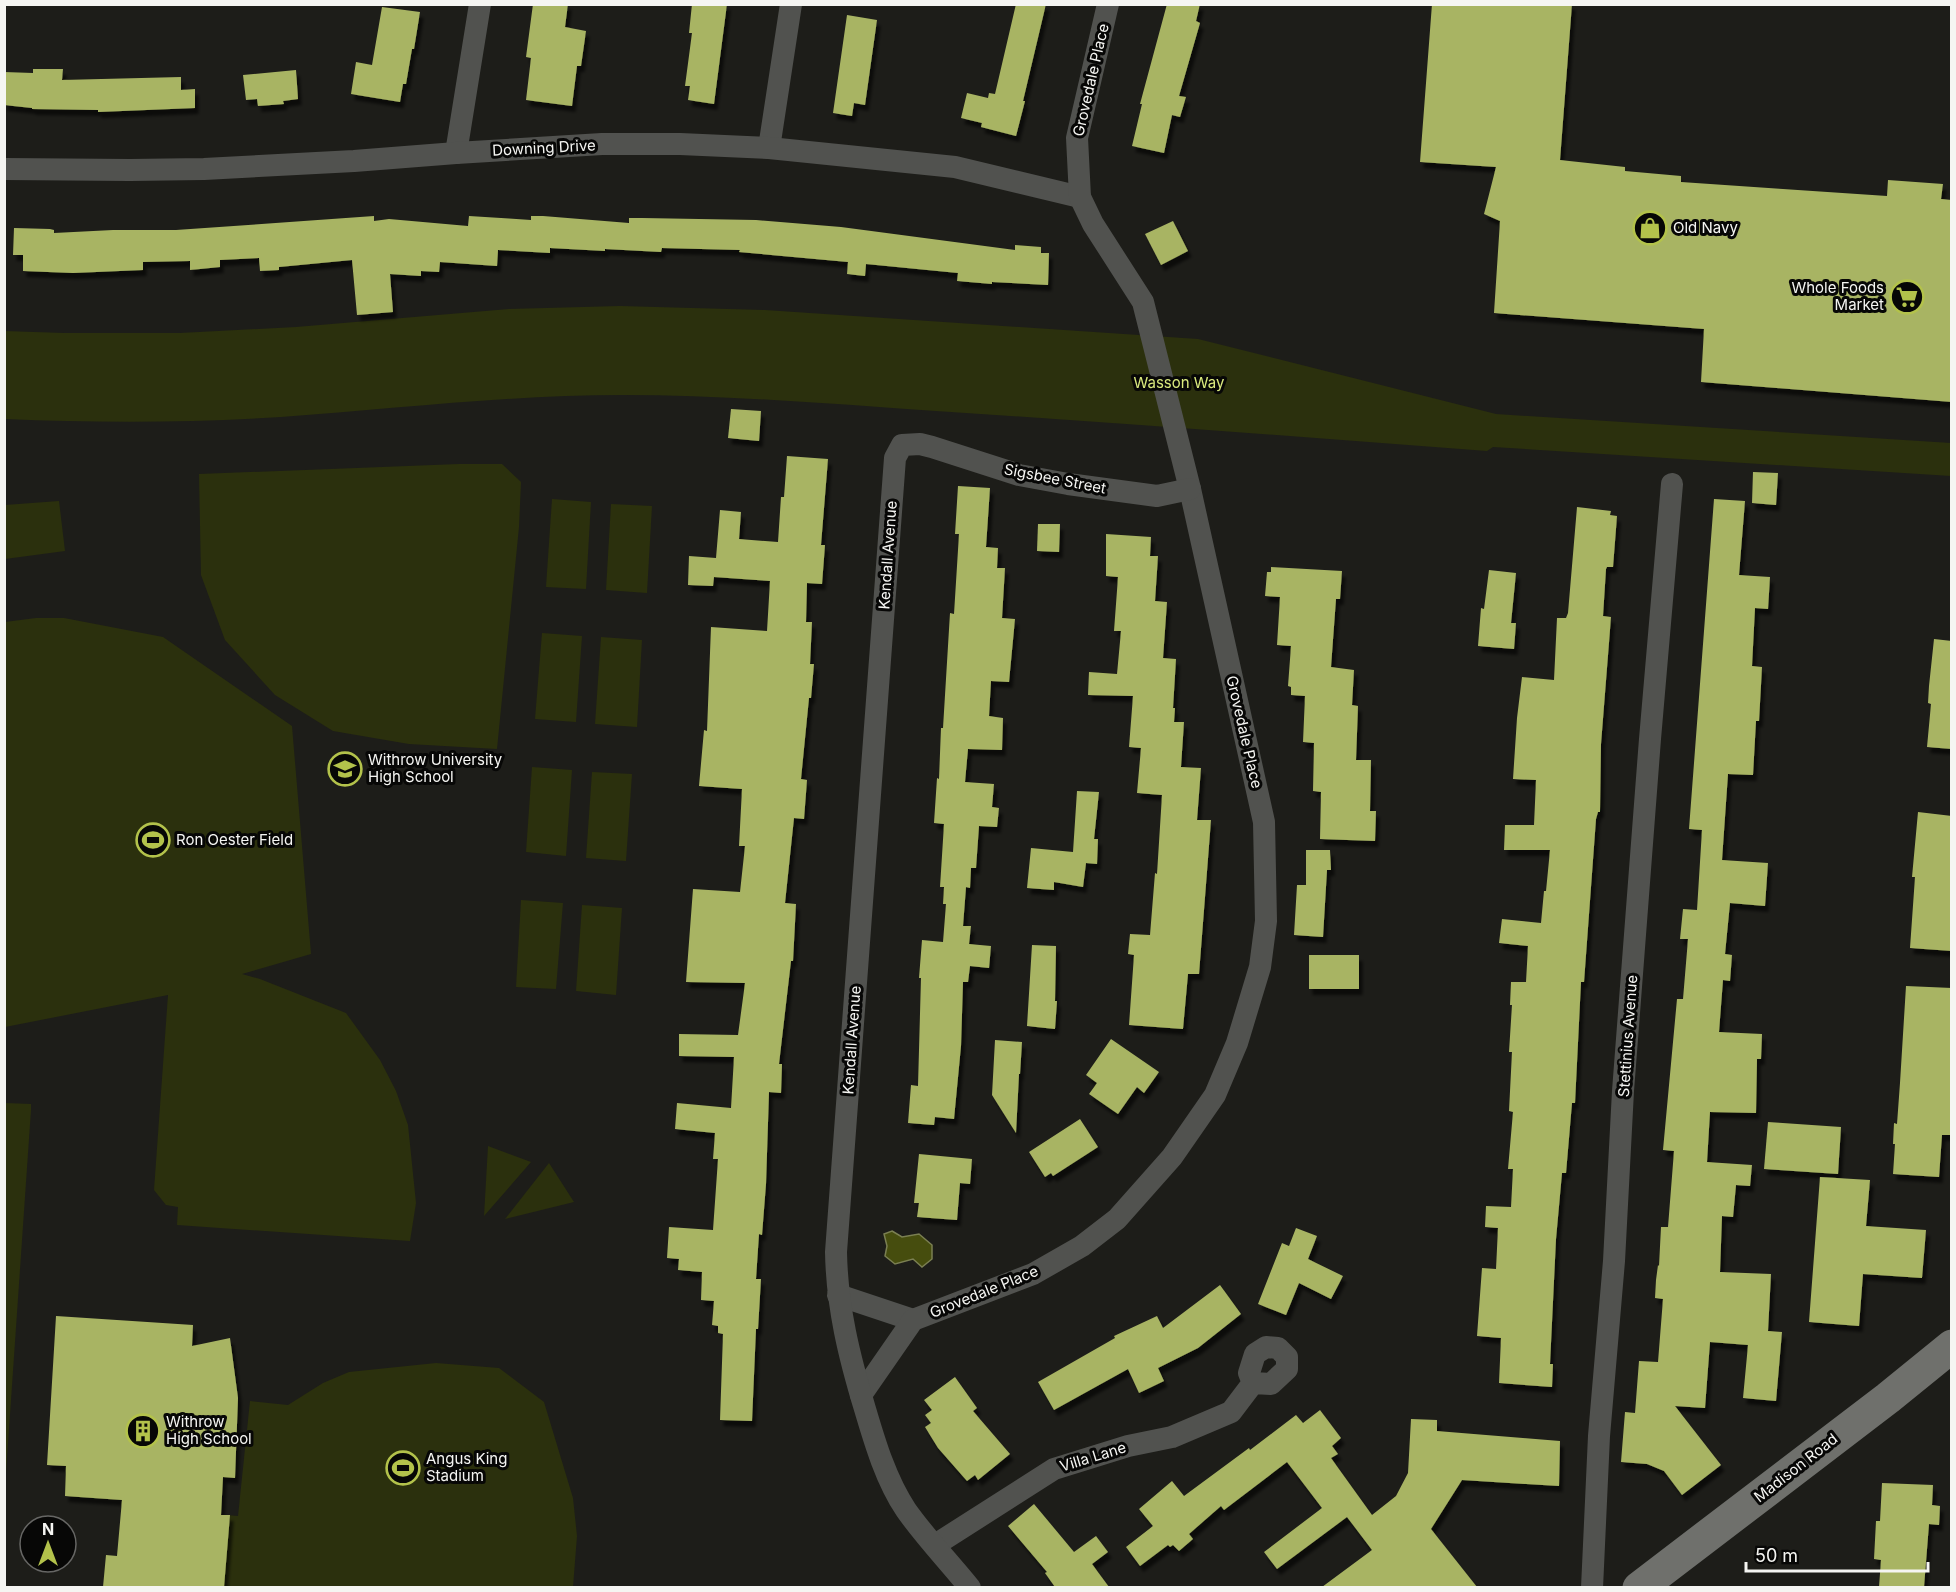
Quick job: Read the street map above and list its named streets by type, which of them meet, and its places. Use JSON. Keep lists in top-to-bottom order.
{
  "streets": {
    "main road": ["Madison Road"],
    "street": [
      "Grovedale Place",
      "Downing Drive",
      "Sigsbee Street",
      "Kendall Avenue",
      "Stettinius Avenue",
      "Villa Lane"
    ]
  },
  "crossings": [
    ["Grovedale Place", "Downing Drive"],
    ["Grovedale Place", "Sigsbee Street"],
    ["Grovedale Place", "Kendall Avenue"],
    ["Sigsbee Street", "Kendall Avenue"],
    ["Kendall Avenue", "Villa Lane"]
  ],
  "parks": ["Wasson Way"],
  "places": {
    "shop": ["Old Navy"],
    "supermarket": ["Whole Foods Market"],
    "school or university": ["Withrow University High School"],
    "sports": ["Ron Oester Field", "Angus King Stadium"],
    "building": ["Withrow High School"]
  },
  "scale_bar": "50 m",
  "north": "top"
}
